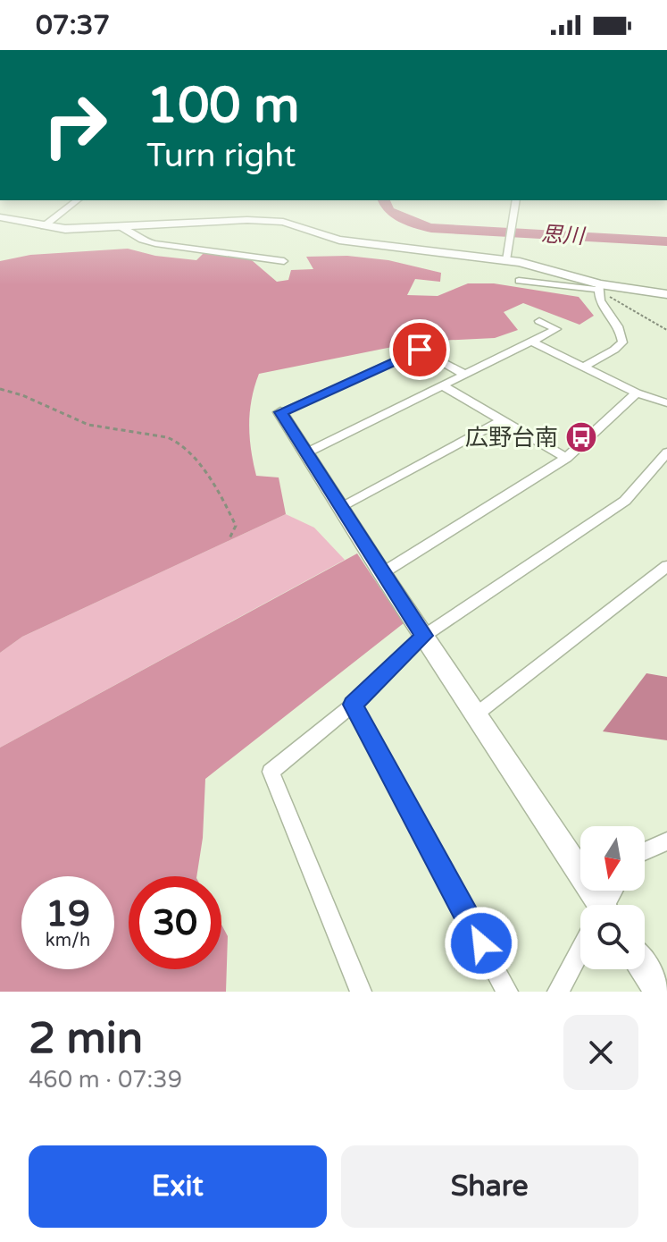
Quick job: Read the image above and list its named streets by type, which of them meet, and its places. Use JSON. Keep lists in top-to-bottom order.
{
  "water": ["思川"],
  "places": {
    "bus stop": ["広野台南"]
  },
  "north": "bottom",
  "page": {
    "status": "07:37",
    "turn": ["100 m", "Turn right"],
    "speed": "19 km/h",
    "limit": "30",
    "heading": ["2 min", "460 m · 07:39"],
    "buttons": ["Exit", "Share"]
  }
}
